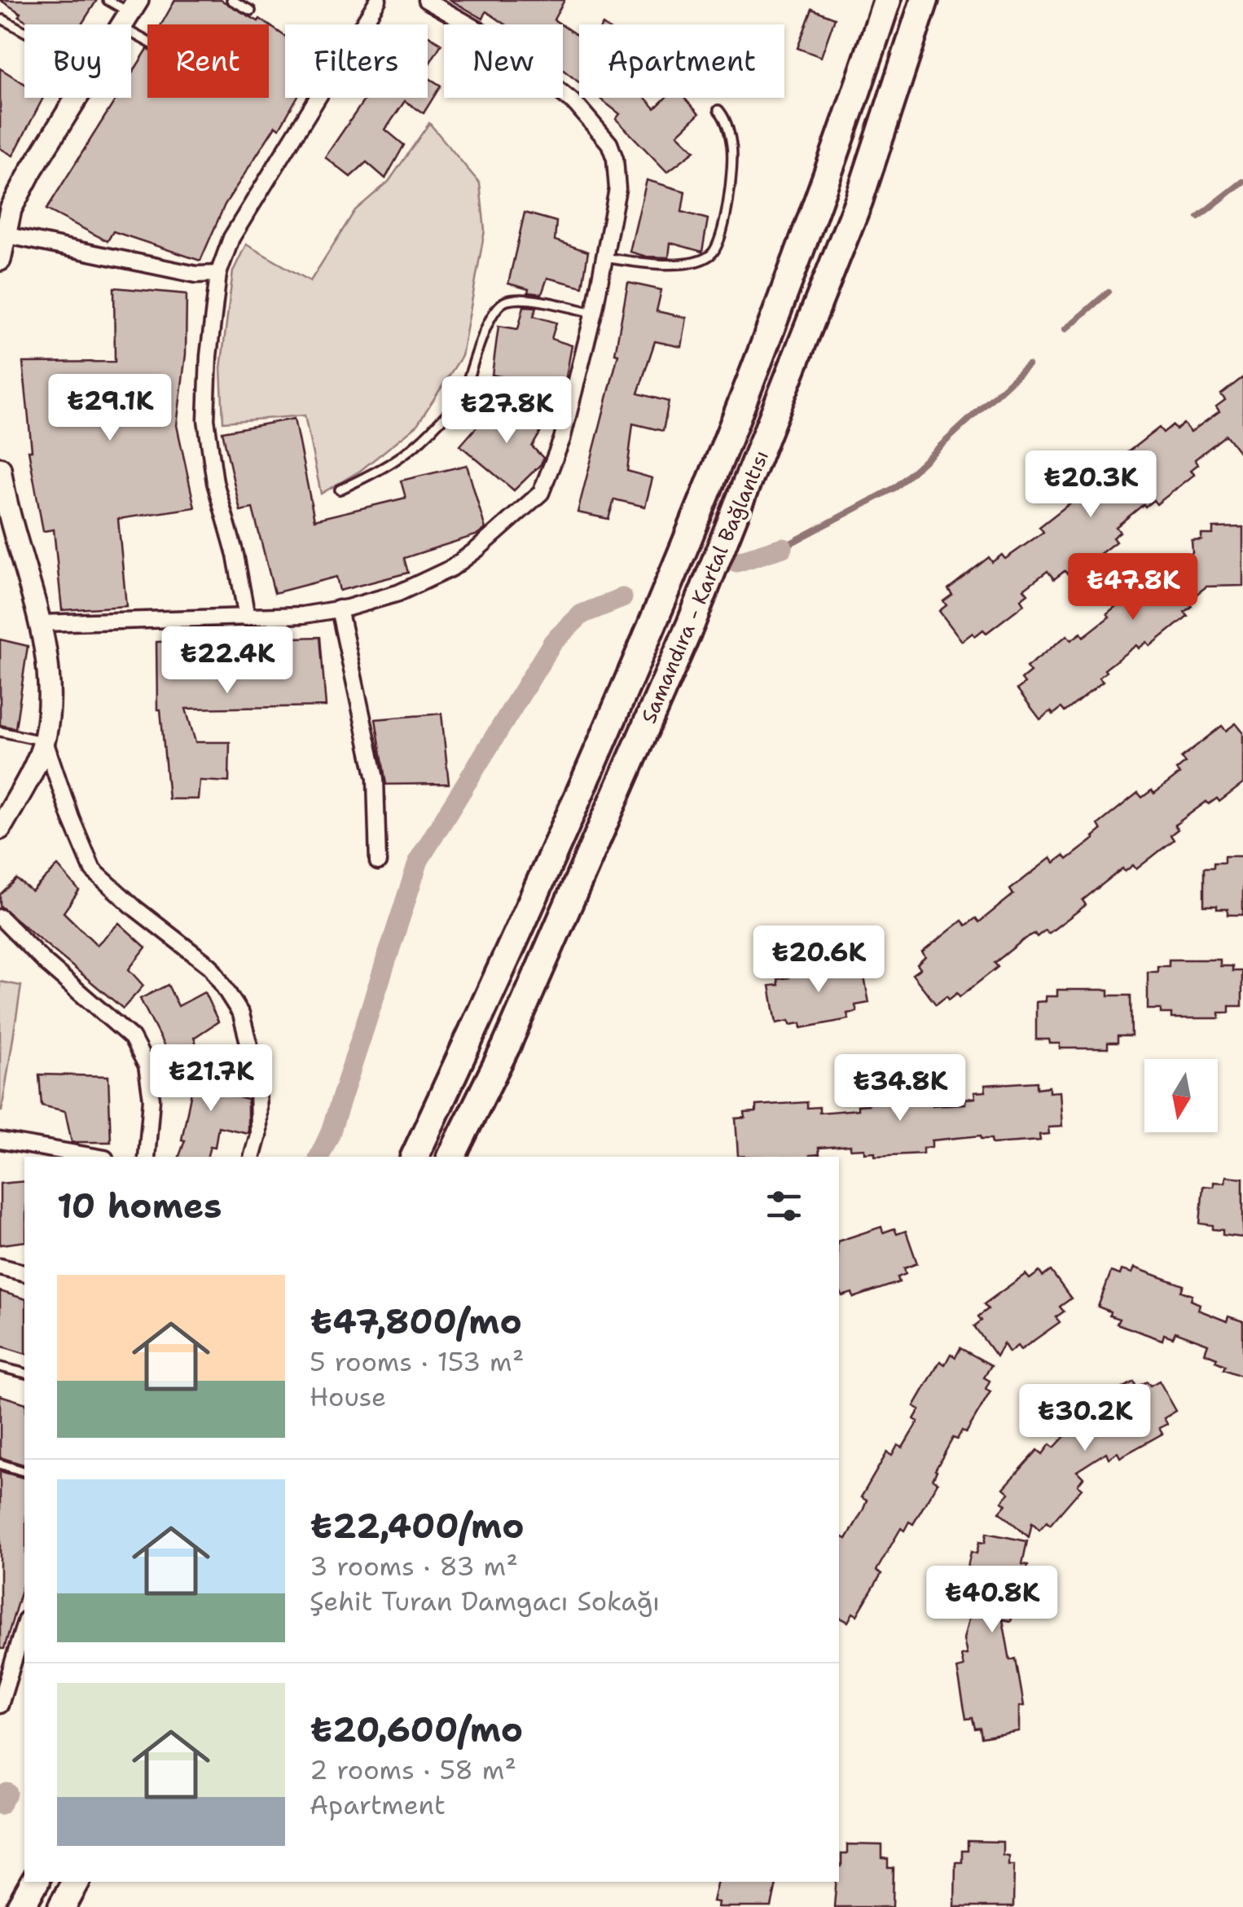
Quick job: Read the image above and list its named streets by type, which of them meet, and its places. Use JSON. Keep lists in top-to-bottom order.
{
  "streets": {
    "highway": ["Samandıra - Kartal Bağlantısı"]
  },
  "north": "bottom",
  "page": {
    "chip": [
      "Buy",
      "Rent",
      "Filters",
      "New",
      "Apartment"
    ],
    "price": [
      "₺29.1K",
      "₺27.8K",
      "₺20.3K",
      "₺47.8K",
      "₺22.4K",
      "₺20.6K",
      "₺21.7K",
      "₺34.8K",
      "₺30.2K",
      "₺40.8K"
    ],
    "heading": "10 homes",
    "list": [
      {
        "name": "₺47,800/mo",
        "note": "5 rooms · 153 m² · House"
      },
      {
        "name": "₺22,400/mo",
        "note": "3 rooms · 83 m² · Şehit Turan Damgacı Sokağı"
      },
      {
        "name": "₺20,600/mo",
        "note": "2 rooms · 58 m² · Apartment"
      }
    ]
  }
}
